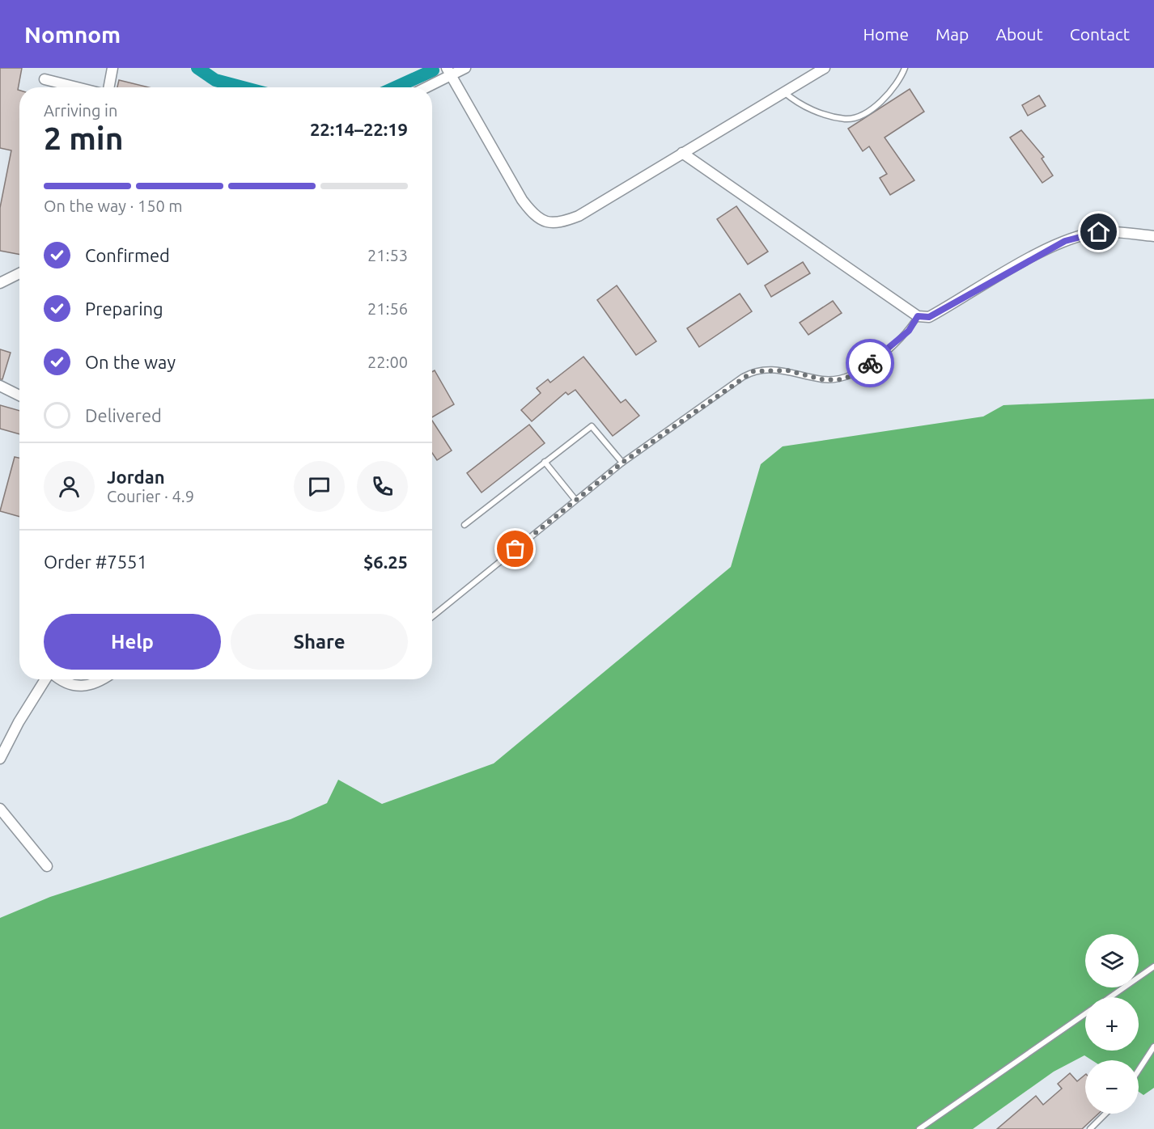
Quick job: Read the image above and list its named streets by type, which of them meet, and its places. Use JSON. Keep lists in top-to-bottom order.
{
  "page": {
    "header": "Nomnom",
    "nav": [
      "Home",
      "Map",
      "About",
      "Contact"
    ],
    "heading": ["2 min", "Arriving in", "22:14–22:19"],
    "panel": [
      "Jordan",
      "Courier · 4.9",
      "Order #7551",
      "$6.25"
    ],
    "bar": "On the way · 150 m",
    "list": [
      ["Confirmed", "21:53"],
      ["Preparing", "21:56"],
      ["On the way", "22:00"],
      "Delivered"
    ],
    "buttons": ["Help", "Share"],
    "map_buttons": ["+", "−"]
  }
}
